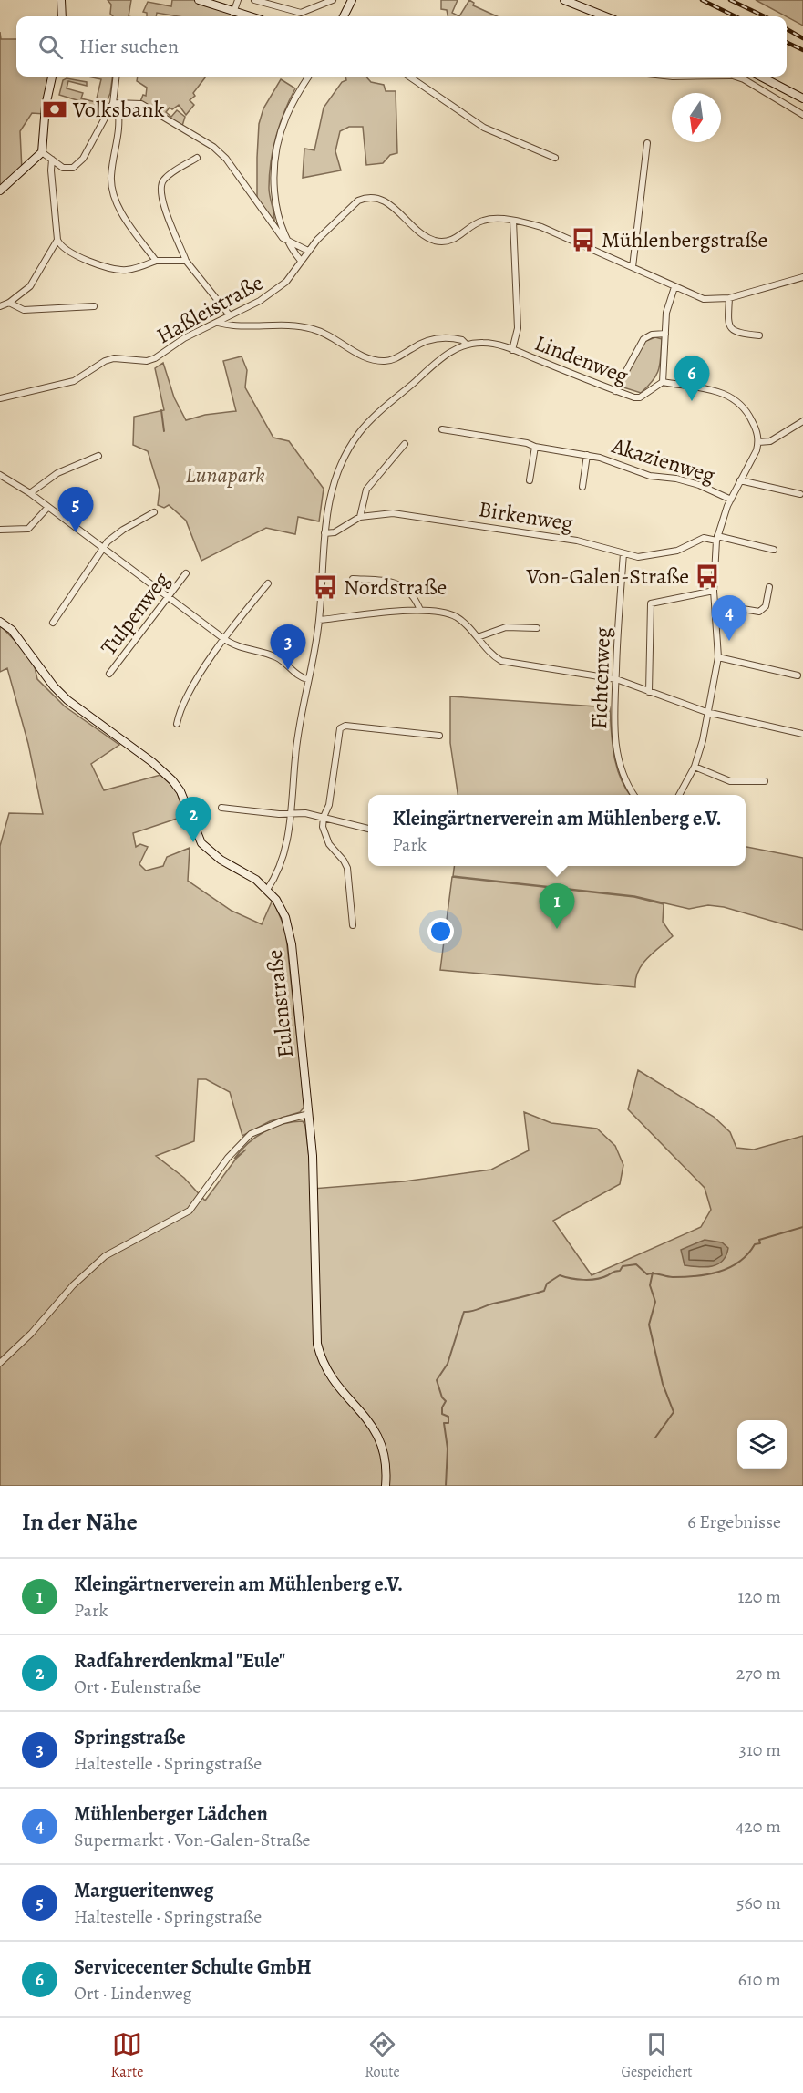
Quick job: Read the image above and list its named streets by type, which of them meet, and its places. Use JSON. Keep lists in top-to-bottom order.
{
  "streets": {
    "main road": ["Eulenstraße"],
    "street": [
      "Haßleistraße",
      "Lindenweg",
      "Akazienweg",
      "Birkenweg",
      "Tulpenweg",
      "Fichtenweg"
    ]
  },
  "crossings": [
    ["Birkenweg", "Fichtenweg"]
  ],
  "parks": ["Lunapark"],
  "places": {
    "bank": ["Volksbank"],
    "bus stop": ["Mühlenbergstraße", "Von-Galen-Straße", "Nordstraße"]
  },
  "north": "bottom",
  "page": {
    "search": "Hier suchen",
    "pins": [
      "6",
      "5",
      "4",
      "3",
      "2",
      "1"
    ],
    "popup": ["Kleingärtnerverein am Mühlenberg e.V.", "Park"],
    "heading": ["In der Nähe", "6 Ergebnisse"],
    "list": [
      {
        "mark": "1",
        "name": "Kleingärtnerverein am Mühlenberg e.V.",
        "note": "Park",
        "value": "120 m"
      },
      {
        "mark": "2",
        "name": "Radfahrerdenkmal \"Eule\"",
        "note": "Ort · Eulenstraße",
        "value": "270 m"
      },
      {
        "mark": "3",
        "name": "Springstraße",
        "note": "Haltestelle · Springstraße",
        "value": "310 m"
      },
      {
        "mark": "4",
        "name": "Mühlenberger Lädchen",
        "note": "Supermarkt · Von-Galen-Straße",
        "value": "420 m"
      },
      {
        "mark": "5",
        "name": "Margueritenweg",
        "note": "Haltestelle · Springstraße",
        "value": "560 m"
      },
      {
        "mark": "6",
        "name": "Servicecenter Schulte GmbH",
        "note": "Ort · Lindenweg",
        "value": "610 m"
      }
    ],
    "nav": ["Karte", "Route", "Gespeichert"]
  }
}
